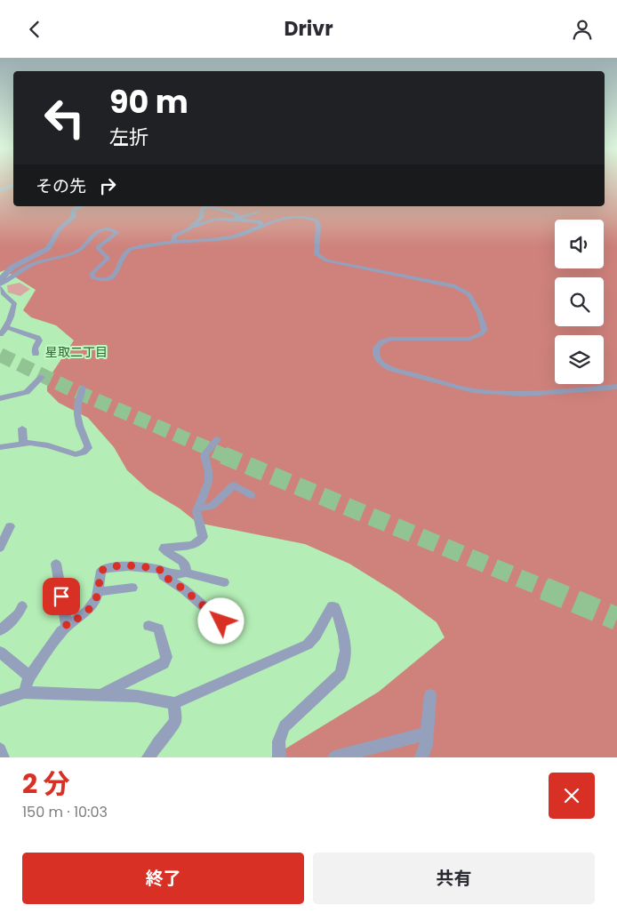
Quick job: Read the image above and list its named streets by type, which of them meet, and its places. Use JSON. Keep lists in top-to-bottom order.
{
  "districts": ["星取二丁目"],
  "page": {
    "header": "Drivr",
    "turn": ["90 m", "左折"],
    "then": "その先",
    "heading": ["2 分", "150 m · 10:03"],
    "buttons": ["終了", "共有"]
  }
}
